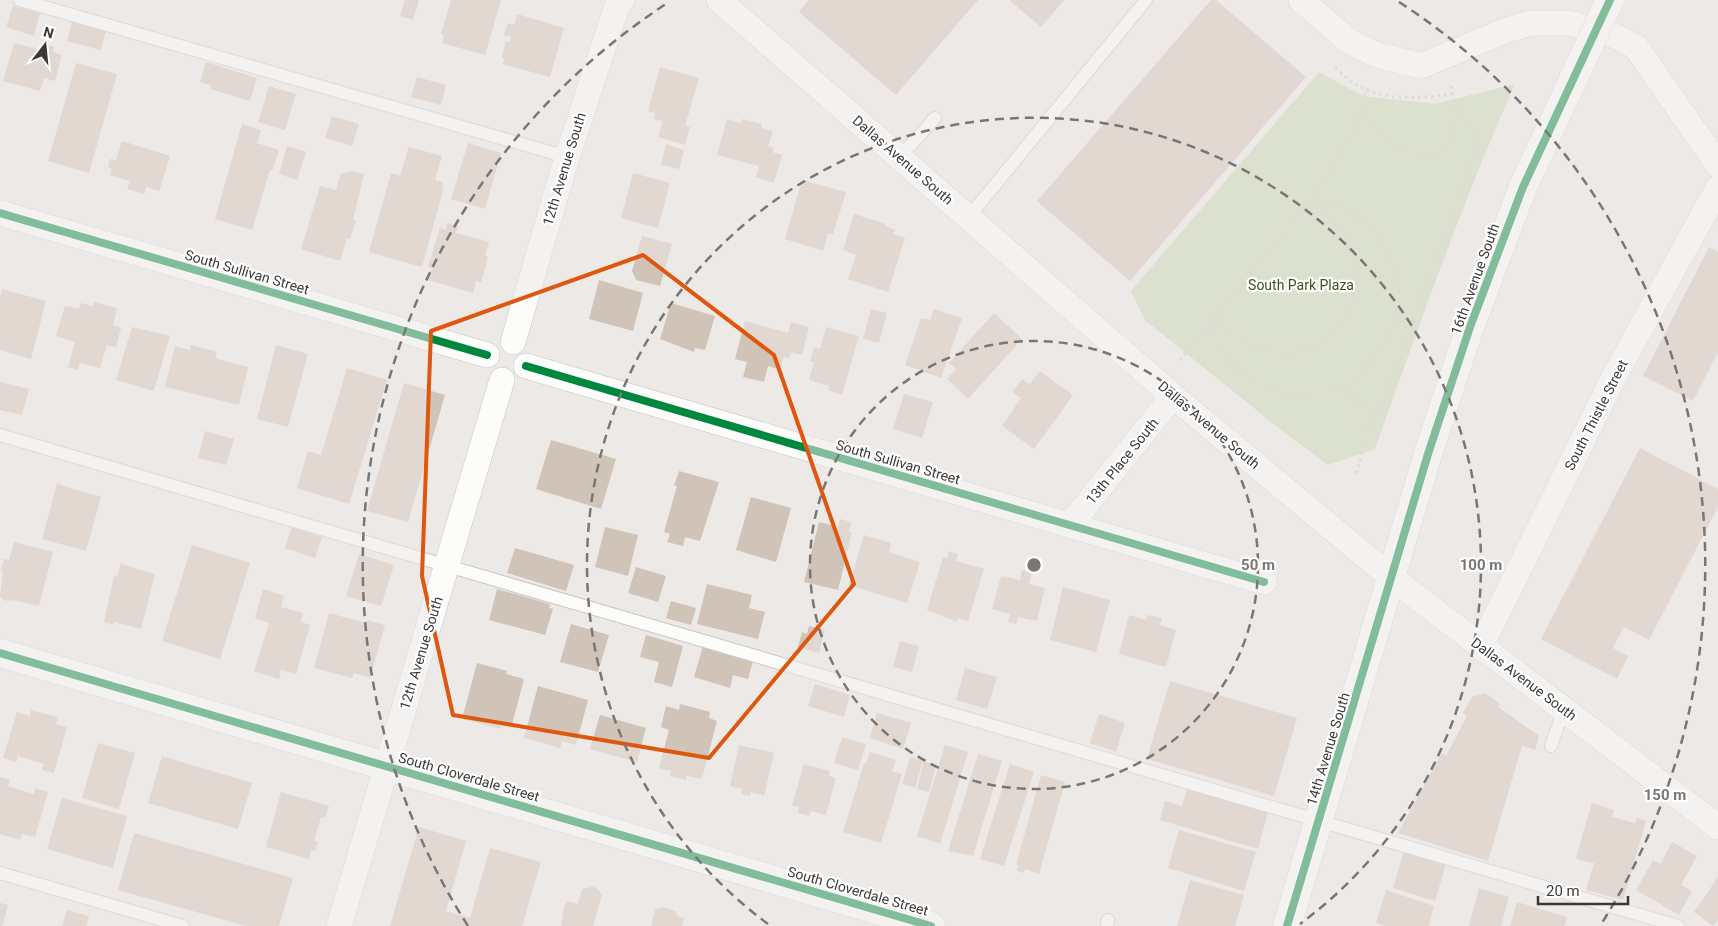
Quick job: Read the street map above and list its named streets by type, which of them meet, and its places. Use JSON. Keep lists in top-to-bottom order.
{
  "streets": {
    "main road": ["16th Avenue South", "14th Avenue South", "South Cloverdale Street"],
    "street": [
      "Dallas Avenue South",
      "12th Avenue South",
      "South Sullivan Street",
      "South Thistle Street",
      "13th Place South"
    ]
  },
  "crossings": [
    ["Dallas Avenue South", "16th Avenue South"],
    ["Dallas Avenue South", "South Thistle Street"],
    ["Dallas Avenue South", "13th Place South"],
    ["Dallas Avenue South", "14th Avenue South"],
    ["12th Avenue South", "South Sullivan Street"],
    ["12th Avenue South", "South Cloverdale Street"],
    ["South Sullivan Street", "13th Place South"],
    ["16th Avenue South", "14th Avenue South"]
  ],
  "parks": ["South Park Plaza"],
  "scale_bar": "20 m",
  "north": "top",
  "rings": ["50 m", "100 m", "150 m"]
}
